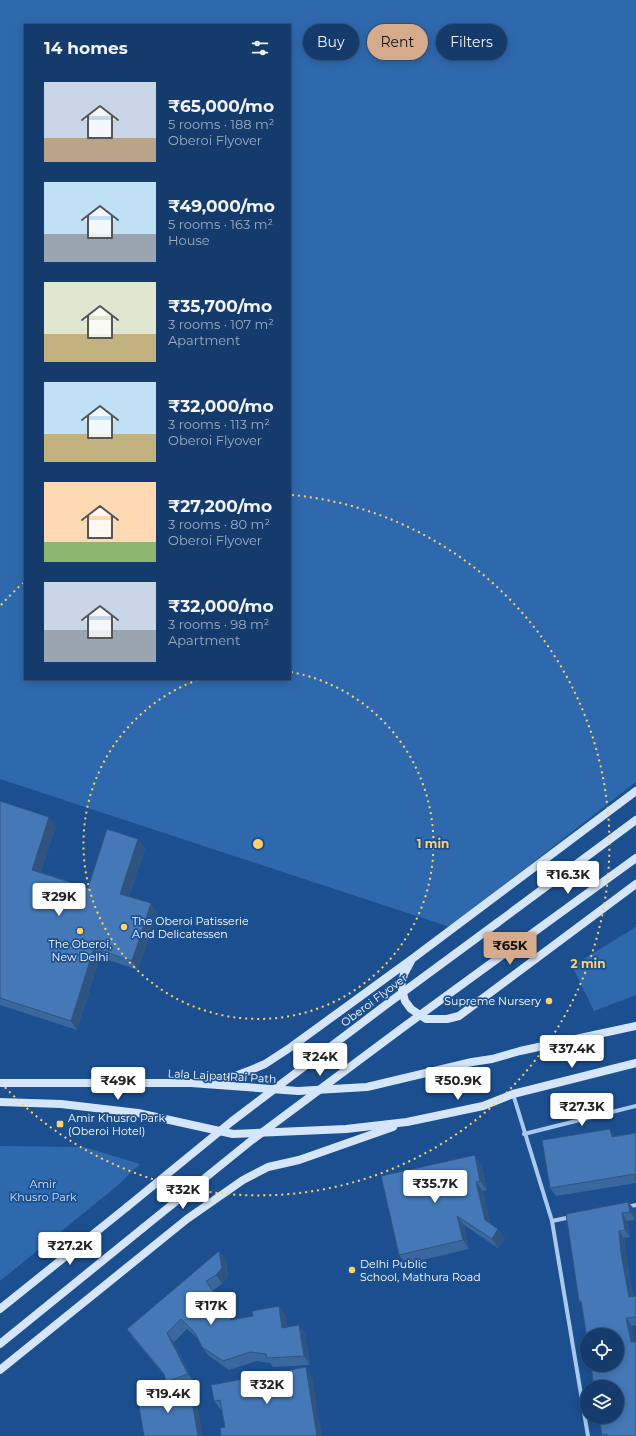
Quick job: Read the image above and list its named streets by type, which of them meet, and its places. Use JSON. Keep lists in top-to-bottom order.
{
  "streets": {
    "main road": ["Oberoi Flyover", "Lala Lajpat Rai Path"]
  },
  "parks": ["Amir Khusro Park"],
  "places": {
    "other": [
      "The Oberoi Patisserie And Delicatessen",
      "The Oberoi, New Delhi",
      "Supreme Nursery",
      "Delhi Public School, Mathura Road"
    ],
    "transit": ["Amir Khusro Park (Oberoi Hotel)"]
  },
  "page": {
    "chip": ["Buy", "Rent", "Filters"],
    "heading": "14 homes",
    "list": [
      {
        "name": "₹65,000/mo",
        "note": "5 rooms · 188 m² · Oberoi Flyover"
      },
      {
        "name": "₹49,000/mo",
        "note": "5 rooms · 163 m² · House"
      },
      {
        "name": "₹35,700/mo",
        "note": "3 rooms · 107 m² · Apartment"
      },
      {
        "name": "₹32,000/mo",
        "note": "3 rooms · 113 m² · Oberoi Flyover"
      },
      {
        "name": "₹27,200/mo",
        "note": "3 rooms · 80 m² · Oberoi Flyover"
      },
      {
        "name": "₹32,000/mo",
        "note": "3 rooms · 98 m² · Apartment"
      }
    ],
    "price": [
      "₹16.3K",
      "₹29K",
      "₹65K",
      "₹37.4K",
      "₹24K",
      "₹49K",
      "₹50.9K",
      "₹27.3K",
      "₹35.7K",
      "₹32K",
      "₹27.2K",
      "₹17K",
      "₹32K",
      "₹19.4K"
    ]
  },
  "rings": ["1 min", "2 min"]
}
